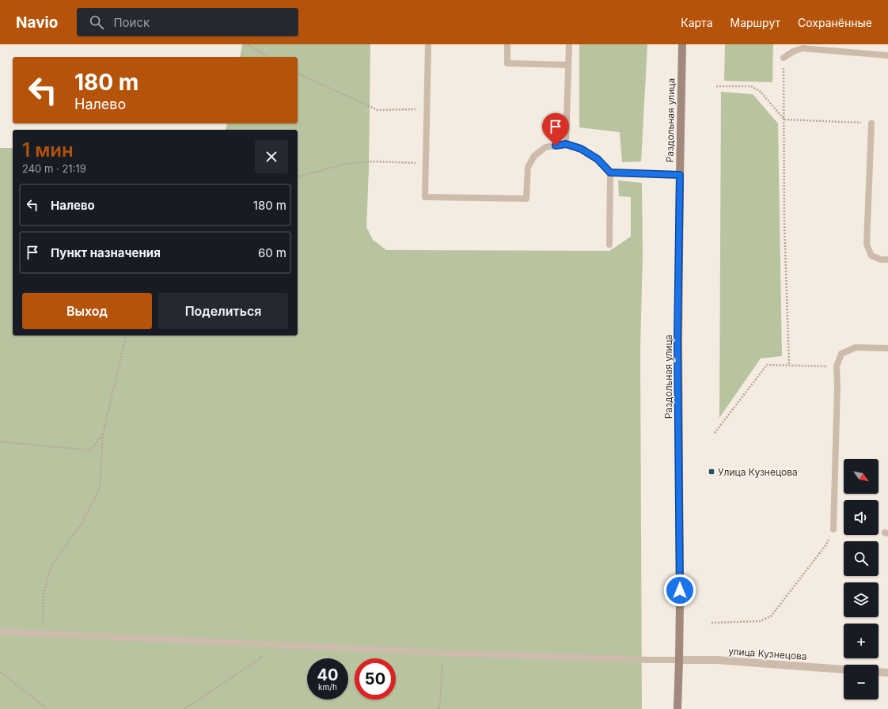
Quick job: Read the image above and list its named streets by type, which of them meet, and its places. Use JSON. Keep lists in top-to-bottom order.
{
  "streets": {
    "main road": ["Раздольная улица"],
    "street": ["улица Кузнецова"]
  },
  "crossings": [
    ["Раздольная улица", "улица Кузнецова"]
  ],
  "places": {
    "transit": ["Улица Кузнецова"]
  },
  "north": "bottom right",
  "page": {
    "header": "Navio",
    "search": "Поиск",
    "nav": ["Карта", "Маршрут", "Сохранённые"],
    "turn": ["180 m", "Налево"],
    "heading": ["1 мин", "240 m · 21:19"],
    "list": [
      {
        "name": "Налево",
        "value": "180 m"
      },
      {
        "name": "Пункт назначения",
        "value": "60 m"
      }
    ],
    "buttons": ["Выход", "Поделиться"],
    "map_buttons": ["+", "−"],
    "speed": "40 km/h",
    "limit": "50"
  }
}
